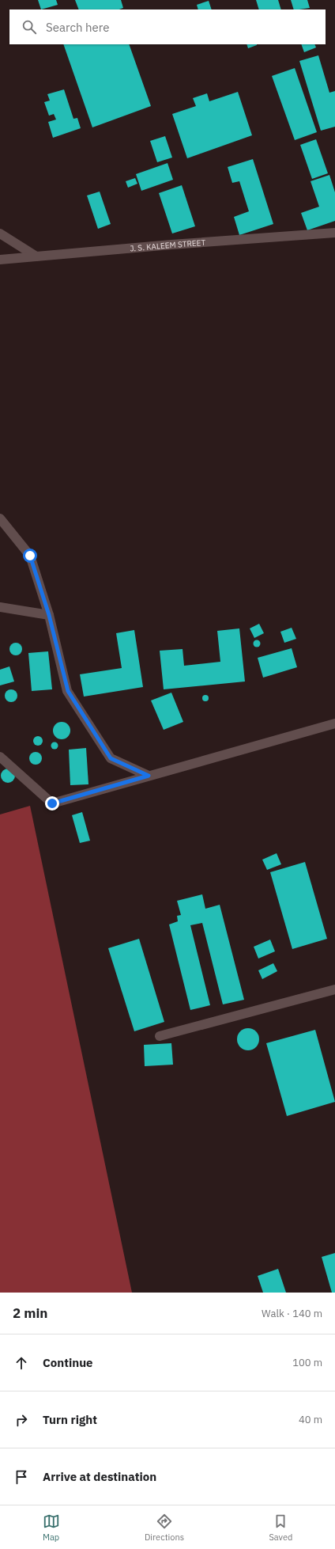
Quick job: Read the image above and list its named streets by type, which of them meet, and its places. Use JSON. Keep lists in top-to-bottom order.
{
  "streets": {
    "street": ["J. S. KALEEM STREET"]
  },
  "page": {
    "search": "Search here",
    "heading": ["2 min", "Walk · 140 m"],
    "list": [
      ["Continue", "100 m"],
      ["Turn right", "40 m"],
      "Arrive at destination"
    ],
    "nav": ["Map", "Directions", "Saved"]
  }
}
